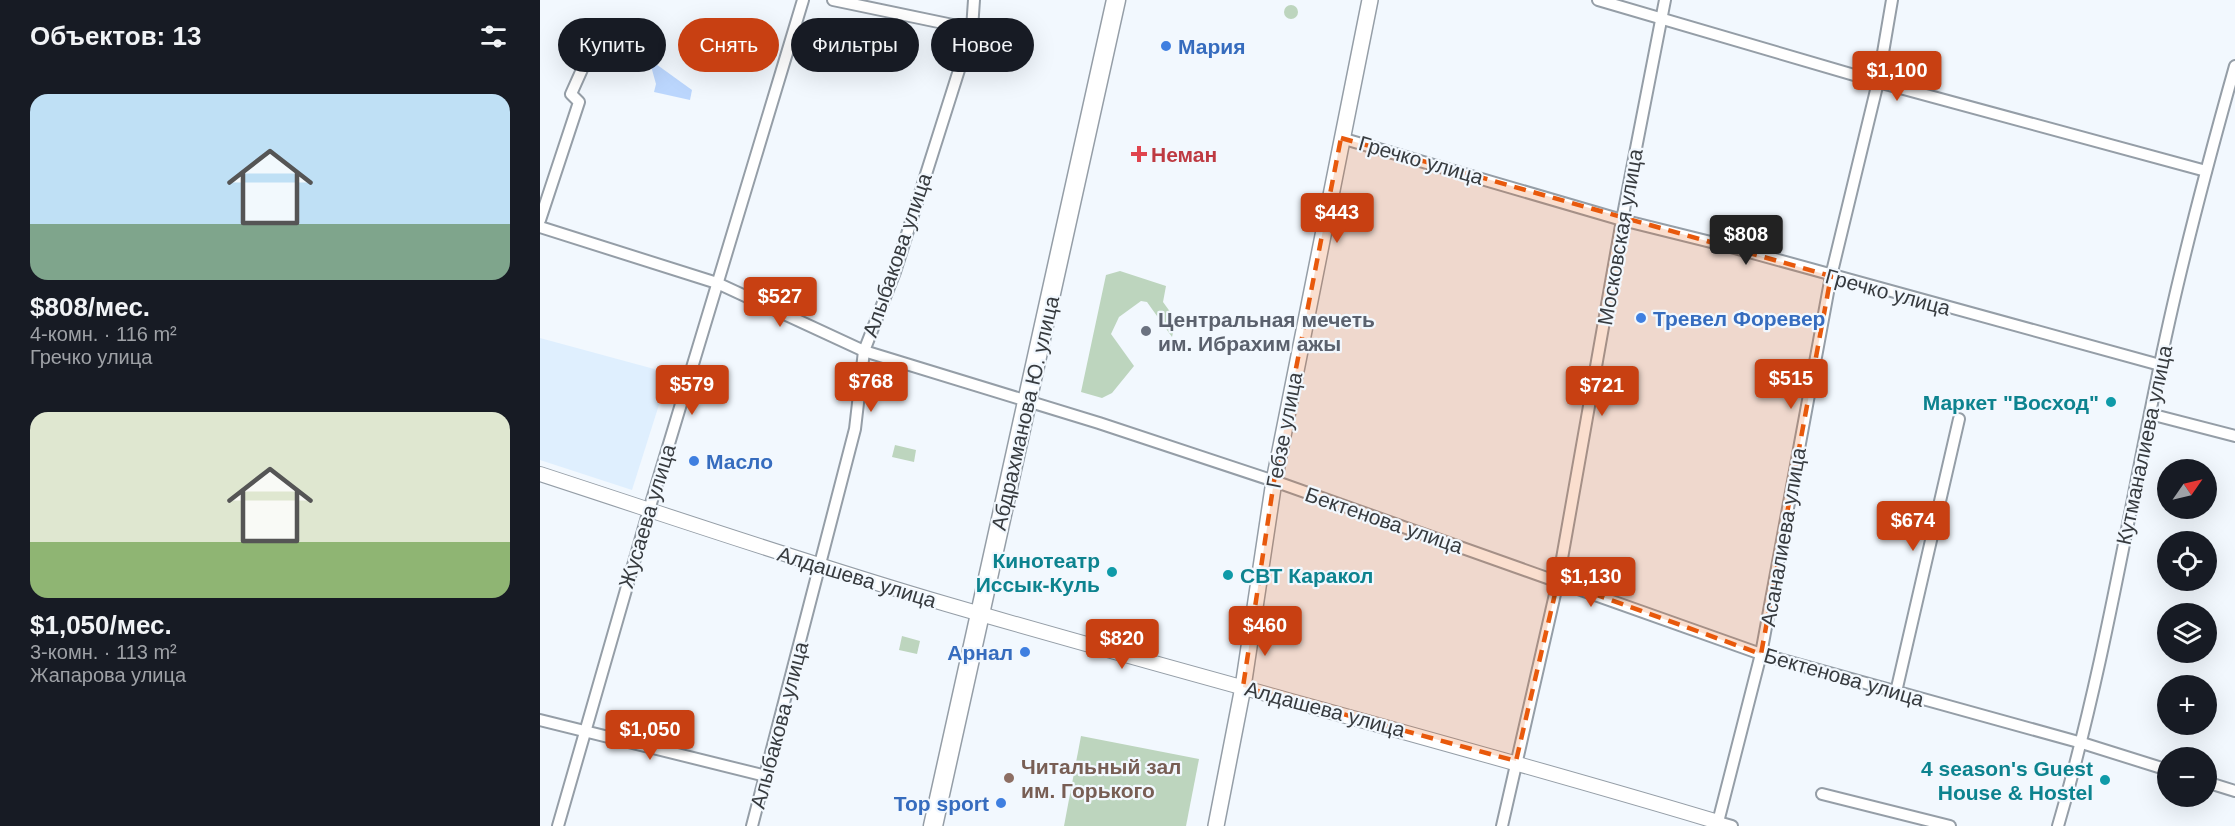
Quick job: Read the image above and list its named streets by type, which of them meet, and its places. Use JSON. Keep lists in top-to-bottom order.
{
  "streets": {
    "highway": ["Абдрахманова Ю. улица"],
    "main road": ["Гебзе улица"],
    "street": [
      "Гречко улица",
      "Московская улица",
      "Алыбакова улица",
      "Кутманалиева улица",
      "Жусаева улица",
      "Бектенова улица",
      "Асаналиева улица",
      "Алдашева улица"
    ]
  },
  "crossings": [
    ["Гречко улица", "Московская улица"],
    ["Гречко улица", "Гебзе улица"],
    ["Гречко улица", "Кутманалиева улица"],
    ["Гречко улица", "Асаналиева улица"],
    ["Московская улица", "Бектенова улица"],
    ["Московская улица", "Алдашева улица"],
    ["Алыбакова улица", "Бектенова улица"],
    ["Алыбакова улица", "Алдашева улица"],
    ["Абдрахманова Ю. улица", "Бектенова улица"],
    ["Абдрахманова Ю. улица", "Алдашева улица"],
    ["Гебзе улица", "Бектенова улица"],
    ["Гебзе улица", "Алдашева улица"],
    ["Кутманалиева улица", "Бектенова улица"],
    ["Жусаева улица", "Бектенова улица"],
    ["Жусаева улица", "Алдашева улица"],
    ["Бектенова улица", "Асаналиева улица"],
    ["Асаналиева улица", "Алдашева улица"]
  ],
  "places": {
    "other": [
      "Мария",
      "Тревел Форевер",
      "Центральная мечеть им. Ибрахим ажы",
      "Маркет \"Восход\"",
      "Масло",
      "Кинотеатр Иссык-Куль",
      "СВТ Каракол",
      "Арнал",
      "Читальный зал им. Горького",
      "4 season's Guest House & Hostel",
      "Top sport"
    ],
    "health": ["Неман"]
  },
  "north": "top right",
  "page": {
    "heading": "Объектов: 13",
    "chip": [
      "Купить",
      "Снять",
      "Фильтры",
      "Новое"
    ],
    "price": [
      "$1,100",
      "$443",
      "$808",
      "$527",
      "$515",
      "$768",
      "$579",
      "$721",
      "$674",
      "$1,130",
      "$460",
      "$820",
      "$1,050"
    ],
    "list": [
      {
        "name": "$808/мес.",
        "note": "4-комн. · 116 m² · Гречко улица"
      },
      {
        "name": "$1,050/мес.",
        "note": "3-комн. · 113 m² · Жапарова улица"
      }
    ],
    "map_buttons": ["+", "−"]
  }
}
